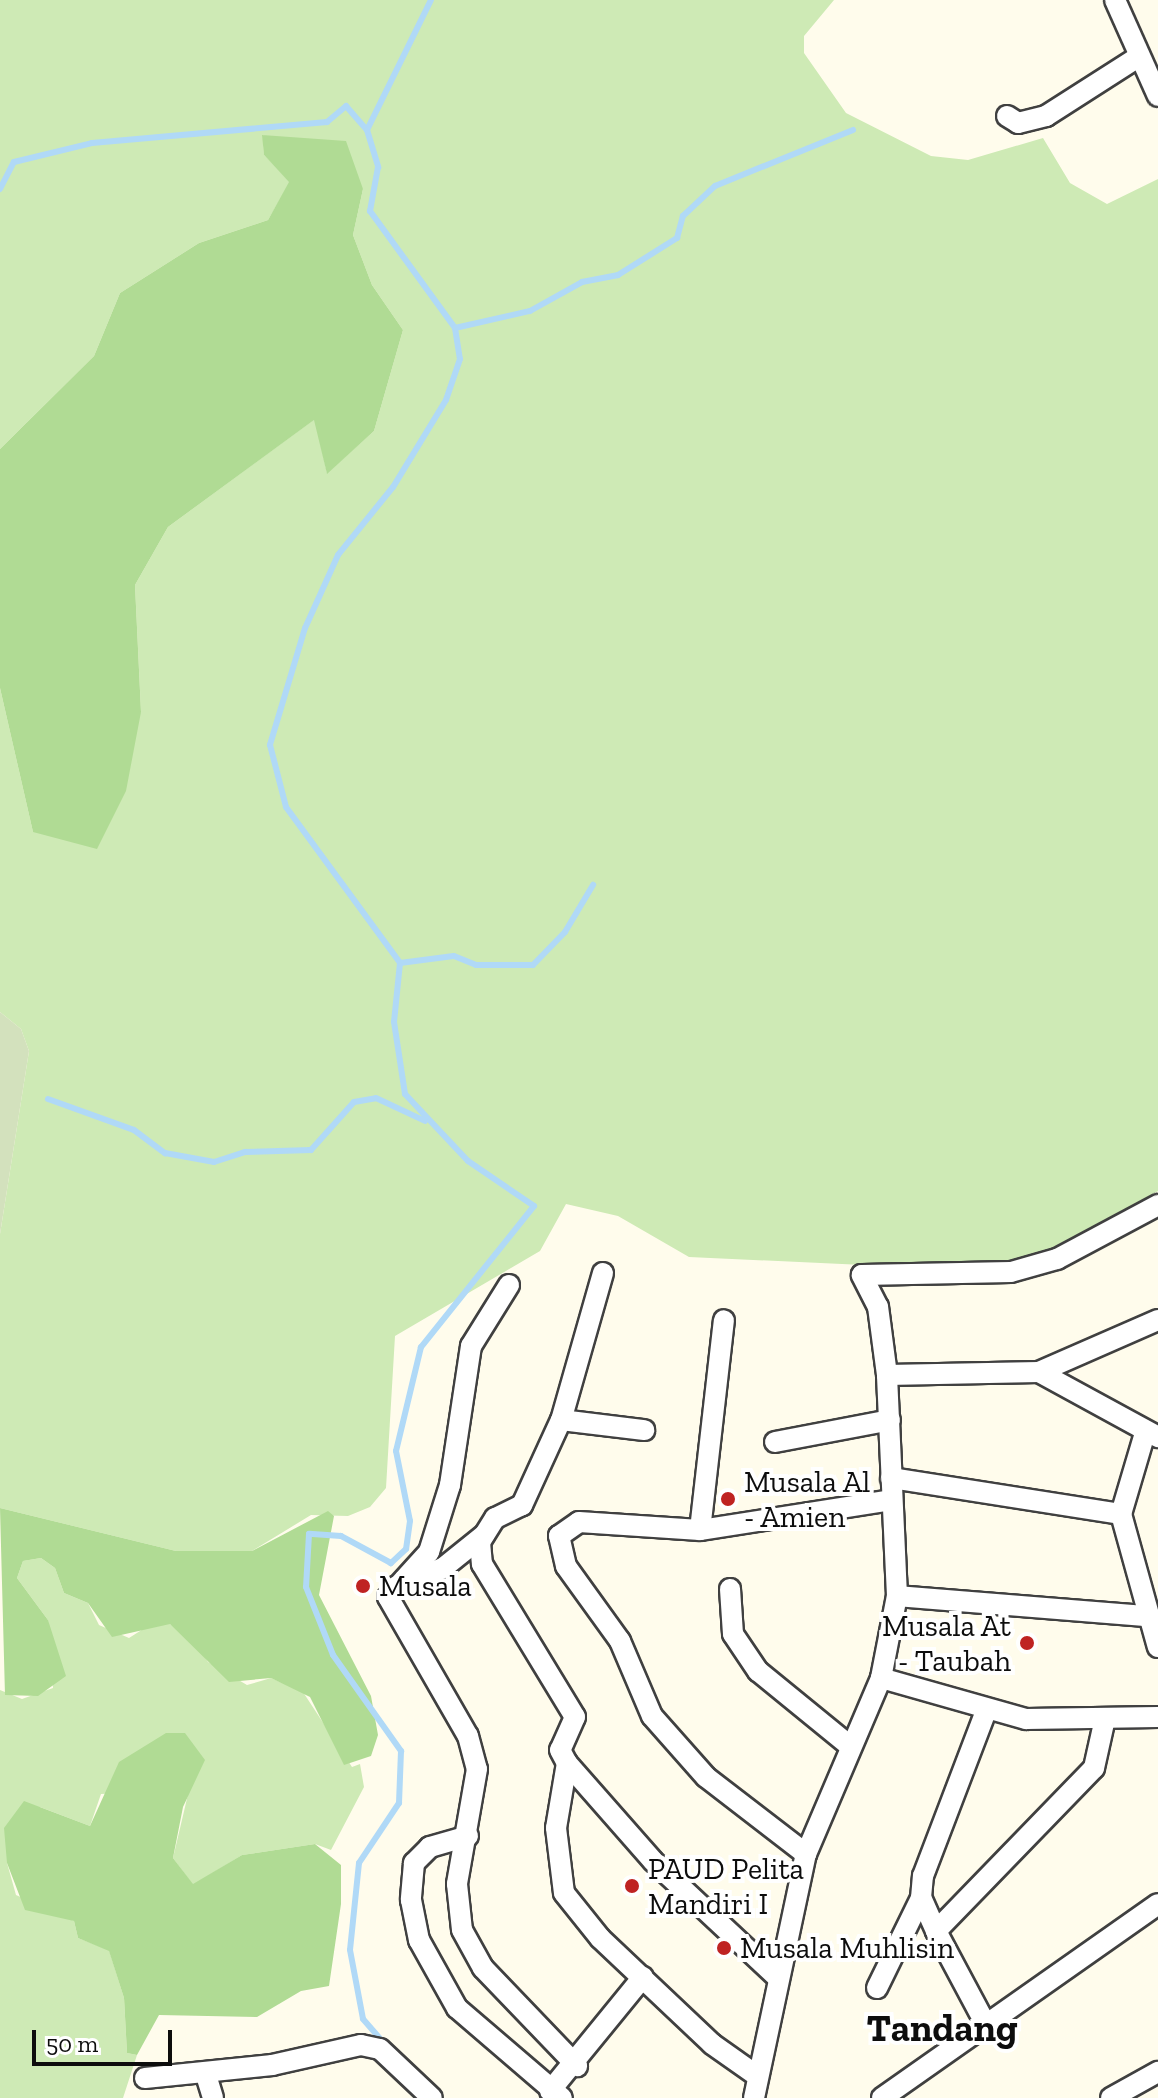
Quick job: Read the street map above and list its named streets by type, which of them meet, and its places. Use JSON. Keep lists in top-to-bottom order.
{
  "districts": ["Tandang"],
  "places": [
    "Musala Al - Amien",
    "Musala",
    "Musala At - Taubah",
    "PAUD Pelita Mandiri I",
    "Musala Muhlisin"
  ],
  "scale_bar": "50 m"
}
